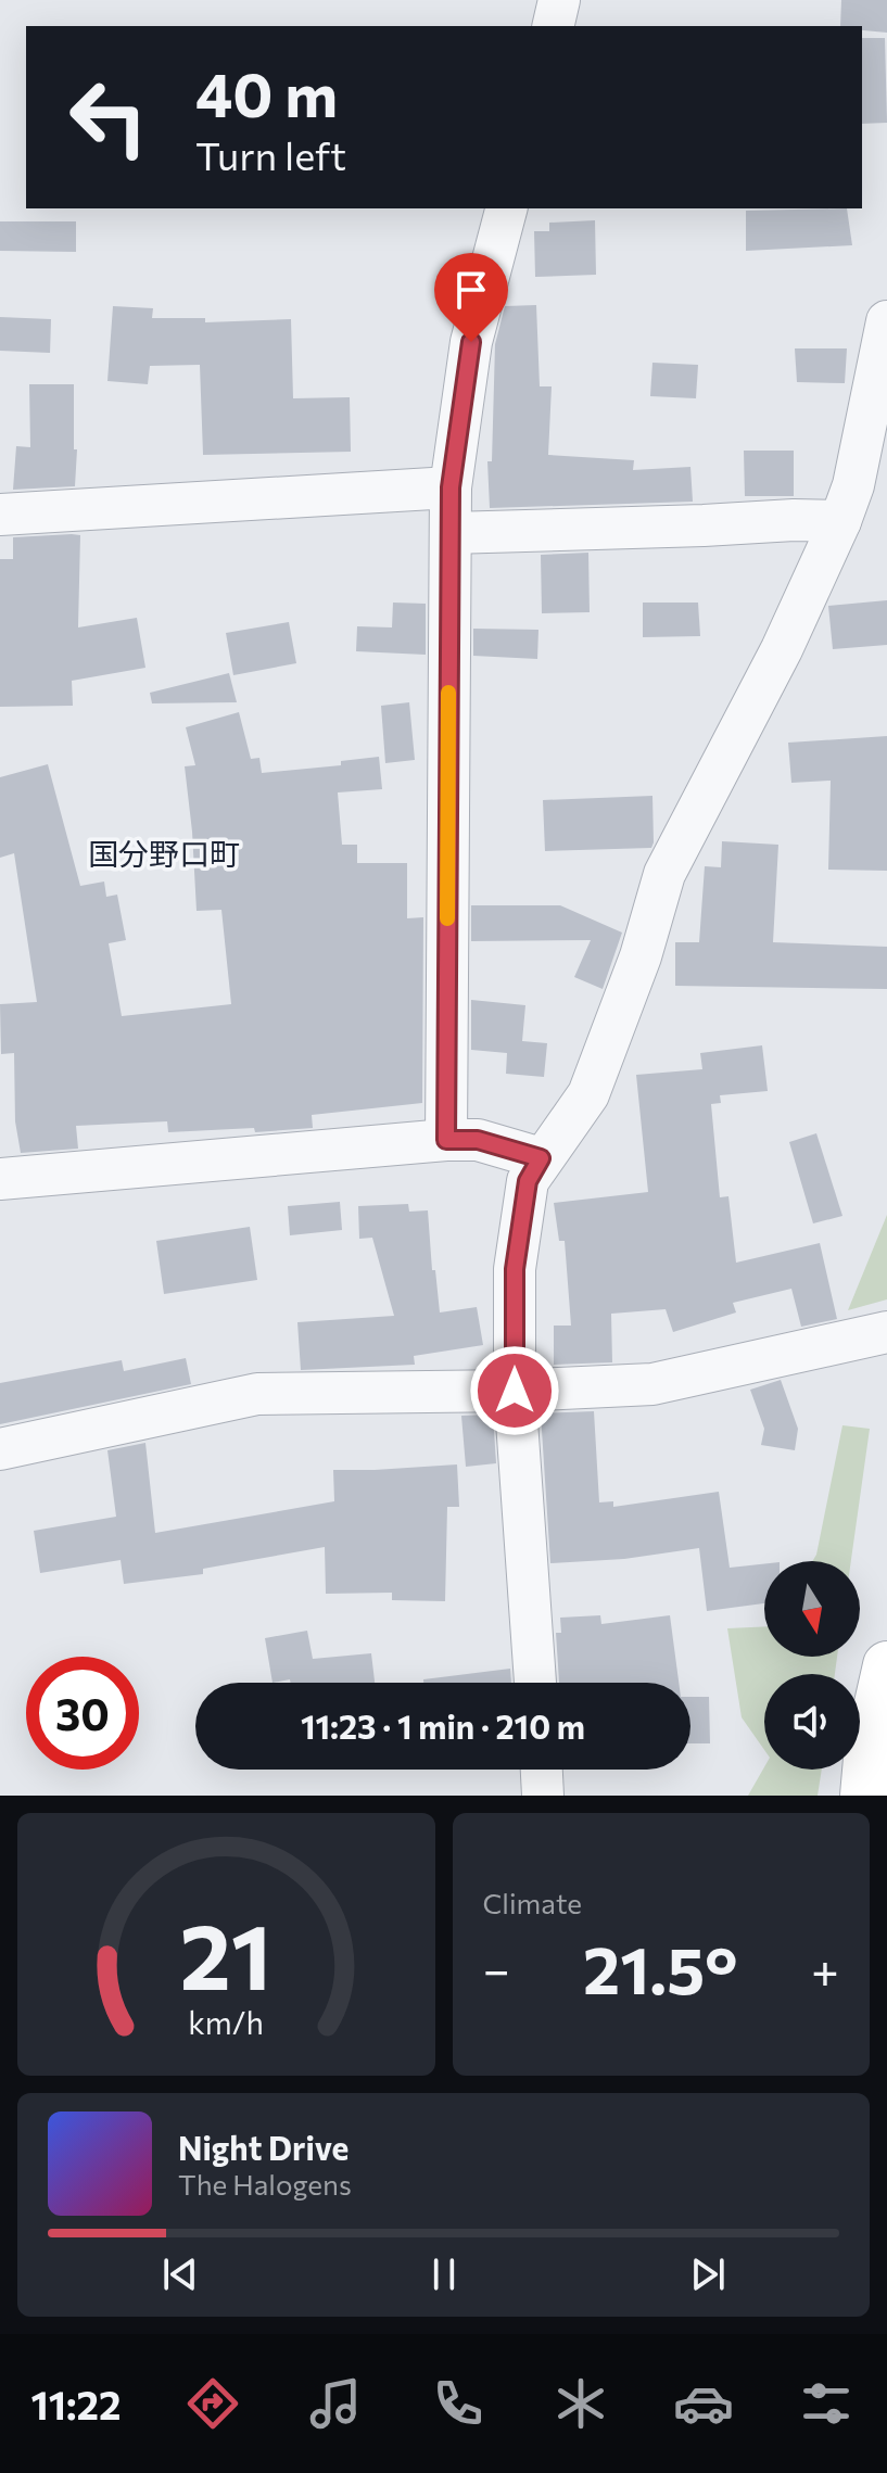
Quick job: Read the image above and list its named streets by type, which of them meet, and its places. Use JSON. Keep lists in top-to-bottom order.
{
  "districts": ["国分野口町"],
  "north": "bottom",
  "page": {
    "turn": ["40 m", "Turn left"],
    "limit": "30",
    "trip": "11:23 · 1 min · 210 m",
    "tile": "Climate",
    "heat": ["−", "21.5°", "+"],
    "song": ["Night Drive", "The Halogens"],
    "tabs": "11:22",
    "gauge": ["21", "km/h"]
  }
}
